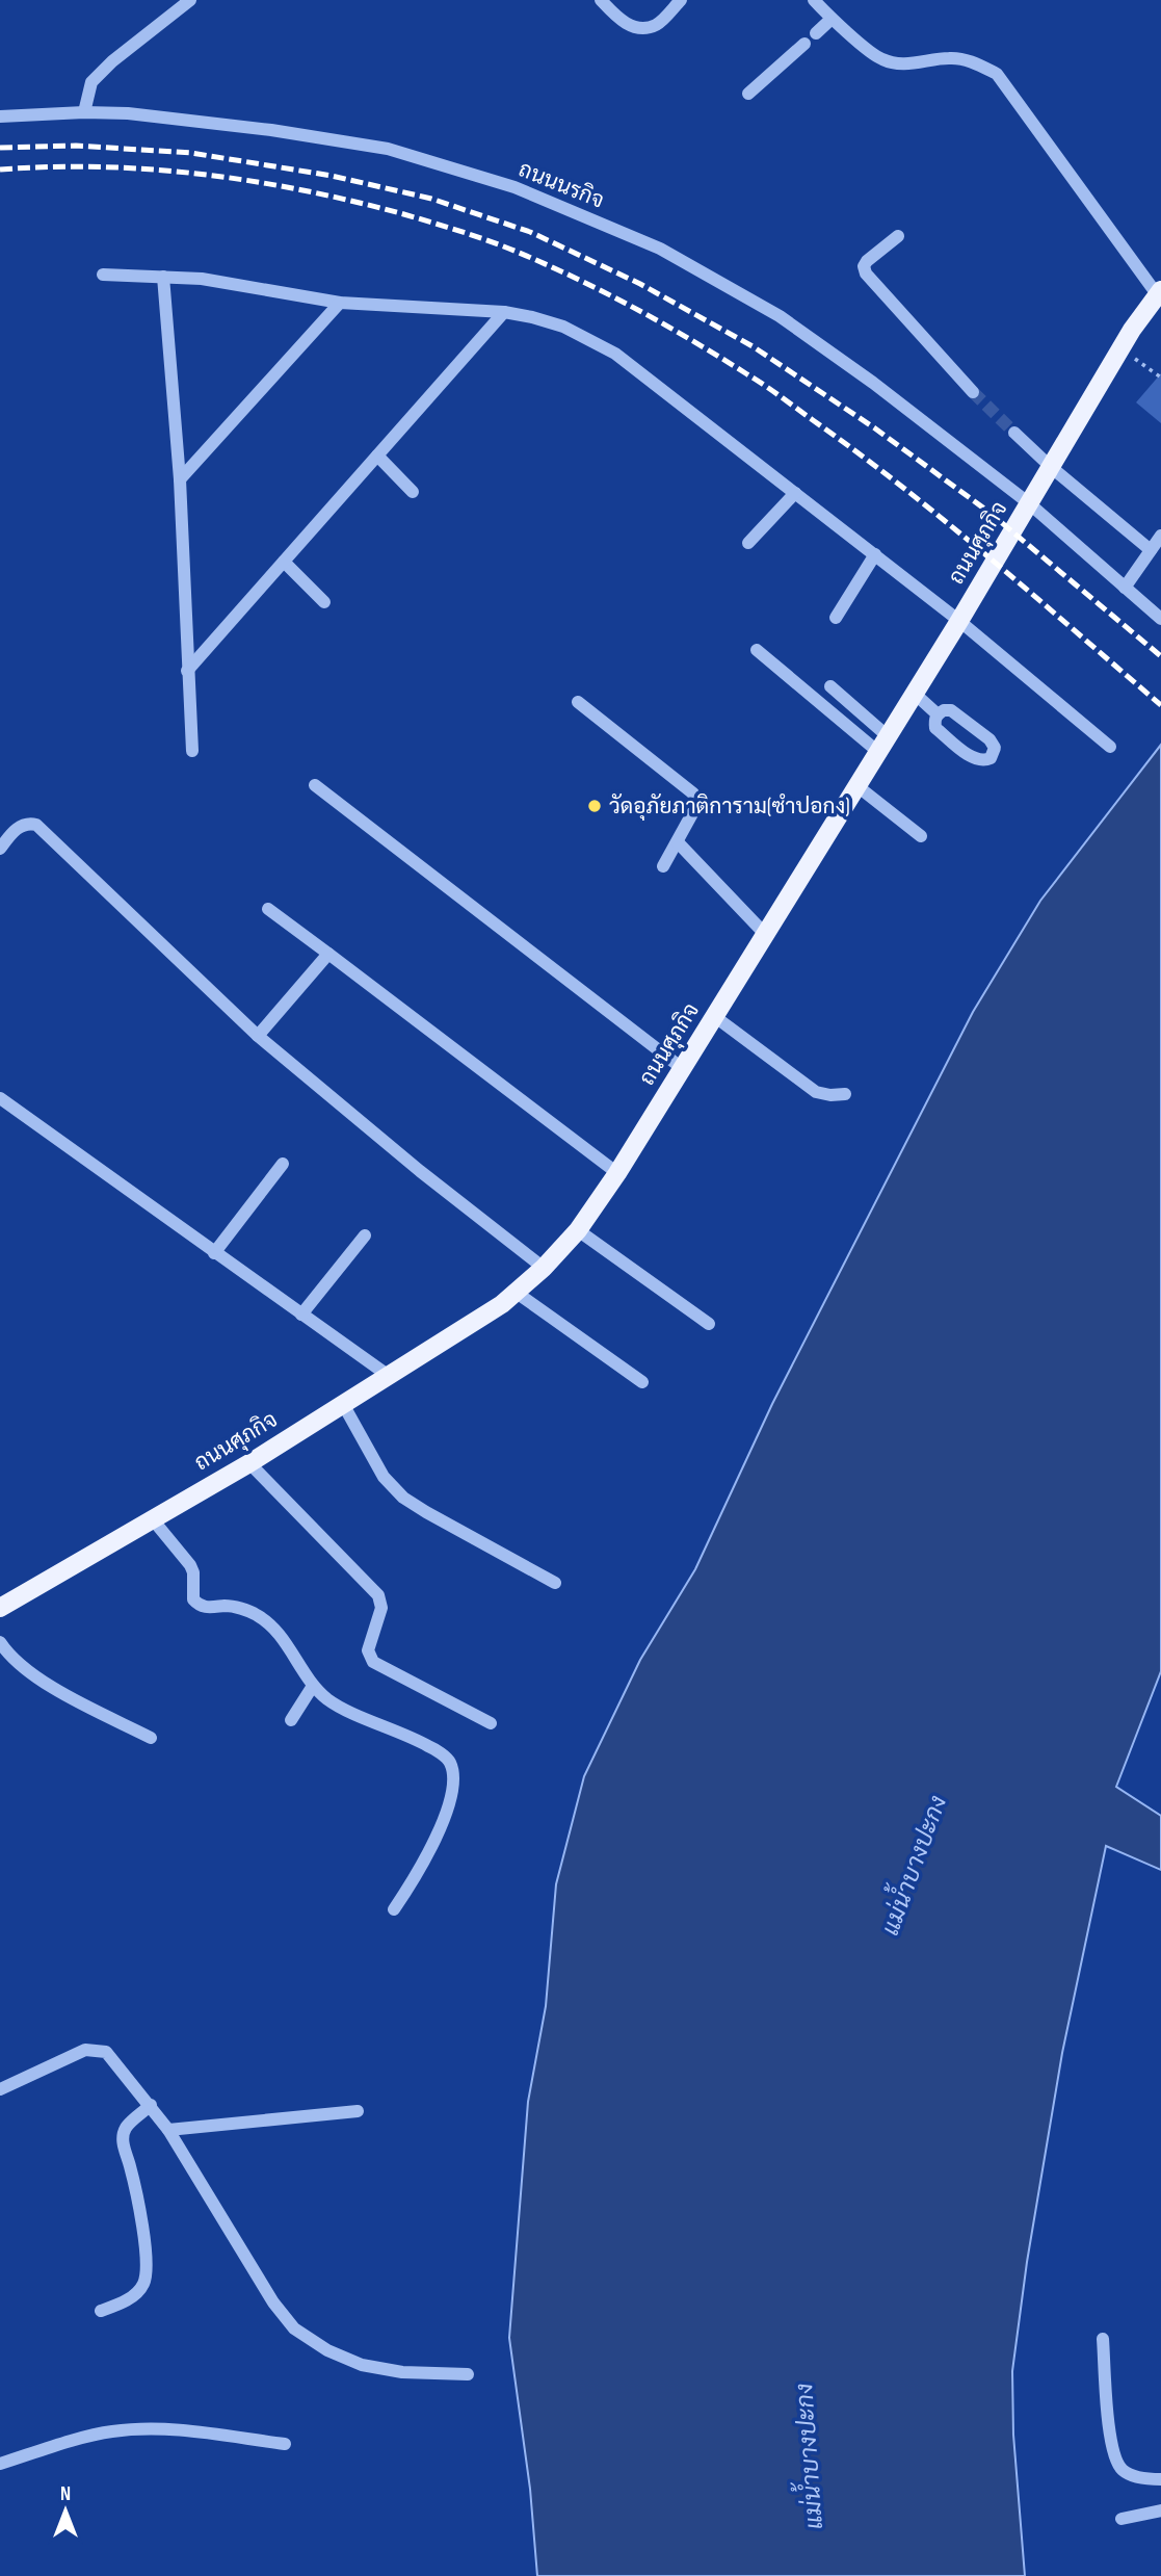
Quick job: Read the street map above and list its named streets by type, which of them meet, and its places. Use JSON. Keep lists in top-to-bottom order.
{
  "streets": {
    "main road": ["ถนนศุภกิจ"],
    "street": ["ถนนนรกิจ"]
  },
  "crossings": [
    ["ถนนนรกิจ", "ถนนศุภกิจ"]
  ],
  "water": ["แม่น้ำบางปะกง"],
  "places": ["วัดอุภัยภาติการาม(ซำปอกง)"],
  "north": "top"
}
